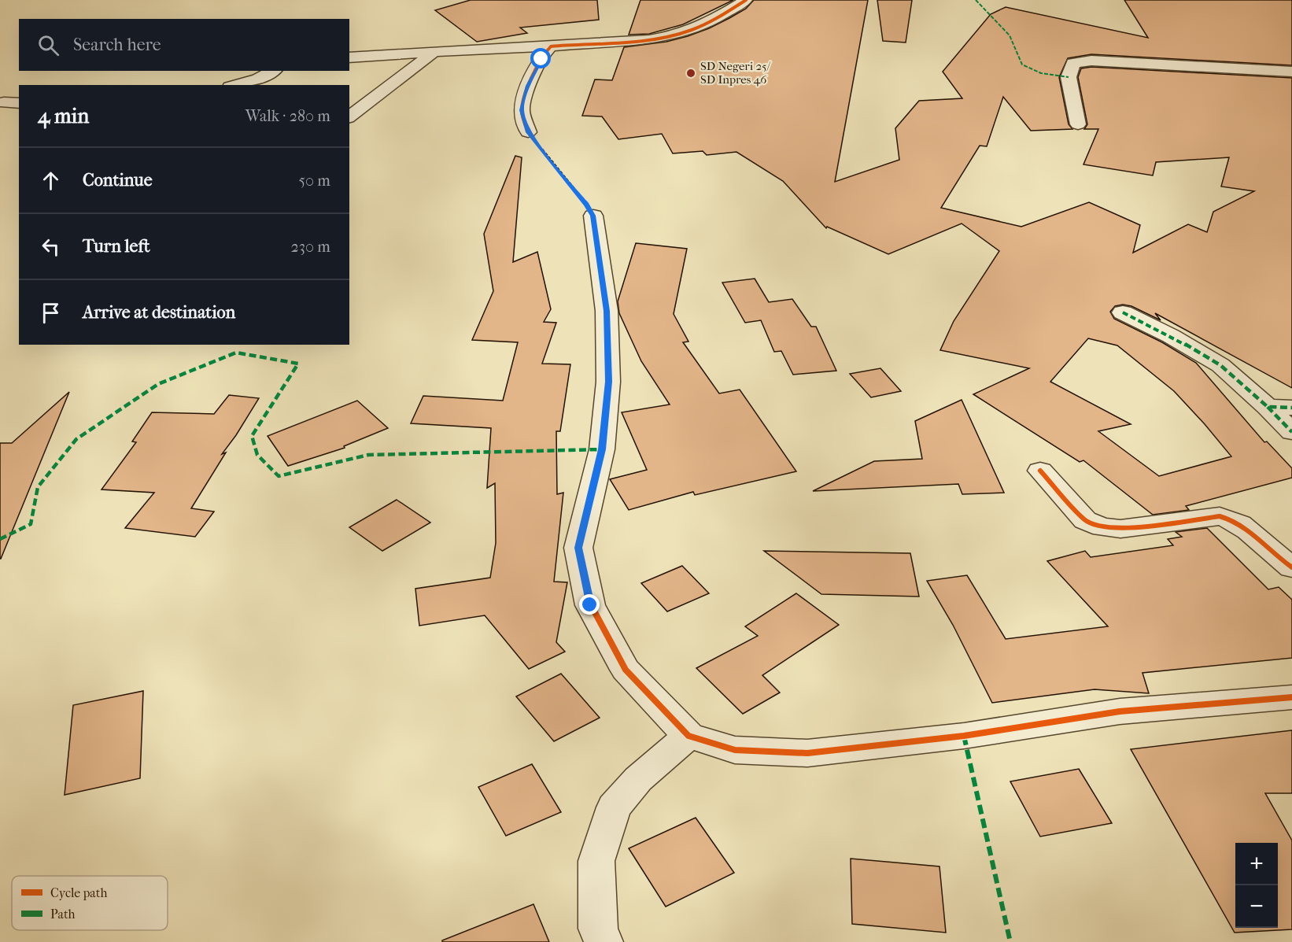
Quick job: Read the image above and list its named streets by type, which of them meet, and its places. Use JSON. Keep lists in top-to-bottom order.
{
  "places": ["SD Negeri 25/ SD Inpres 46"],
  "legend": ["Cycle path", "Path"],
  "page": {
    "search": "Search here",
    "heading": ["4 min", "Walk · 280 m"],
    "list": [
      ["Continue", "50 m"],
      ["Turn left", "230 m"],
      "Arrive at destination"
    ],
    "map_buttons": ["+", "−"]
  }
}
